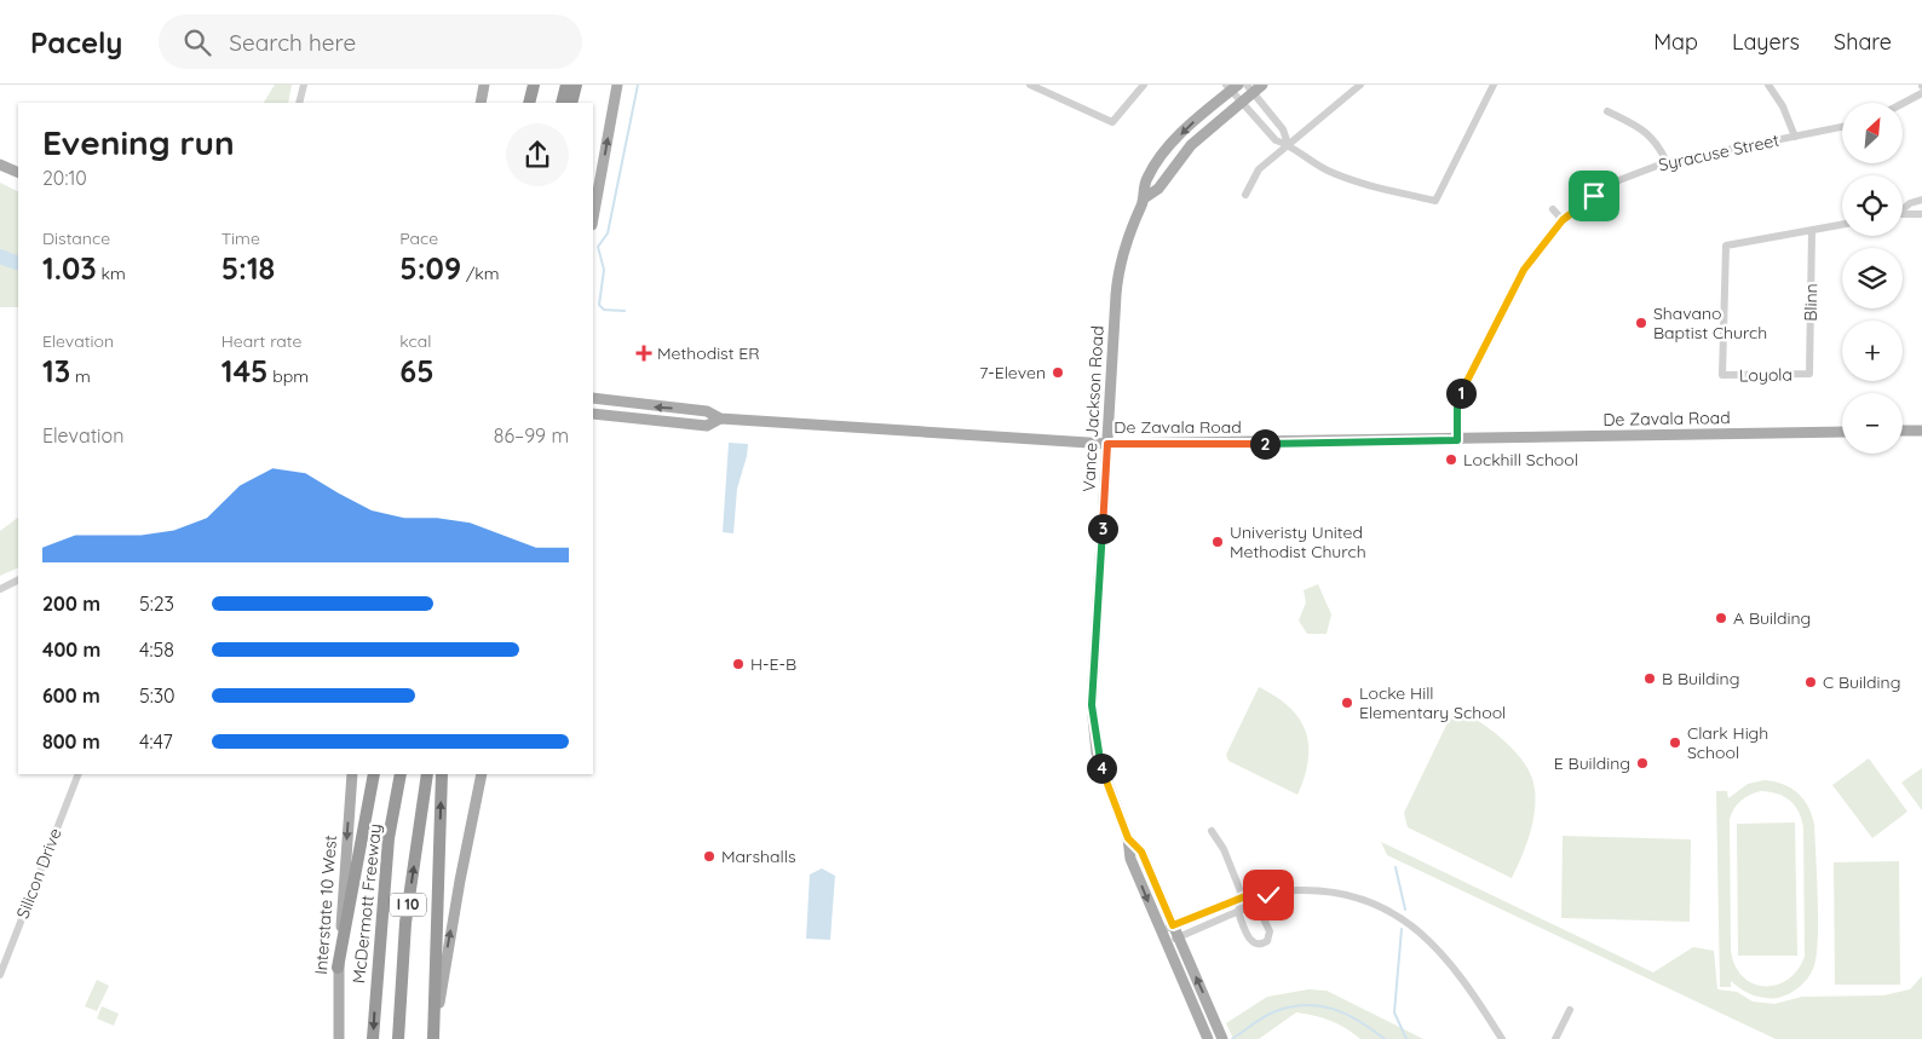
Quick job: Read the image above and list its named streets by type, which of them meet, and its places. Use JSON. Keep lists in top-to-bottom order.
{
  "streets": {
    "highway": ["McDermott Freeway", "I 10"],
    "main road": ["Vance Jackson Road", "De Zavala Road", "Interstate 10 West"],
    "street": [
      "Syracuse Street",
      "Blinn",
      "Loyola",
      "Silicon Drive"
    ]
  },
  "crossings": [
    ["Syracuse Street", "De Zavala Road"],
    ["Blinn", "Loyola"],
    ["Vance Jackson Road", "De Zavala Road"]
  ],
  "one_way": ["Interstate 10 West"],
  "places": {
    "other": [
      "Shavano Baptist Church",
      "7-Eleven",
      "Lockhill School",
      "Univeristy United Methodist Church",
      "A Building",
      "H-E-B",
      "B Building",
      "C Building",
      "Locke Hill Elementary School",
      "Clark High School",
      "E Building",
      "Marshalls"
    ],
    "health": ["Methodist ER"]
  },
  "north": "top right",
  "page": {
    "header": "Pacely",
    "search": "Search here",
    "nav": ["Map", "Layers", "Share"],
    "map_buttons": ["+", "−"],
    "heading": ["Evening run", "20:10"],
    "stats": [
      ["Distance", "1.03 km"],
      ["Time", "5:18"],
      ["Pace", "5:09 /km"],
      ["Elevation", "13 m"],
      ["Heart rate", "145 bpm"],
      ["kcal", "65"]
    ],
    "pins": [
      "1",
      "2",
      "3",
      "4"
    ],
    "chart": ["Elevation", "86–99 m"],
    "list": [
      {
        "name": "200 m",
        "note": "5:23"
      },
      {
        "name": "400 m",
        "note": "4:58"
      },
      {
        "name": "600 m",
        "note": "5:30"
      },
      {
        "name": "800 m",
        "note": "4:47"
      }
    ]
  }
}
